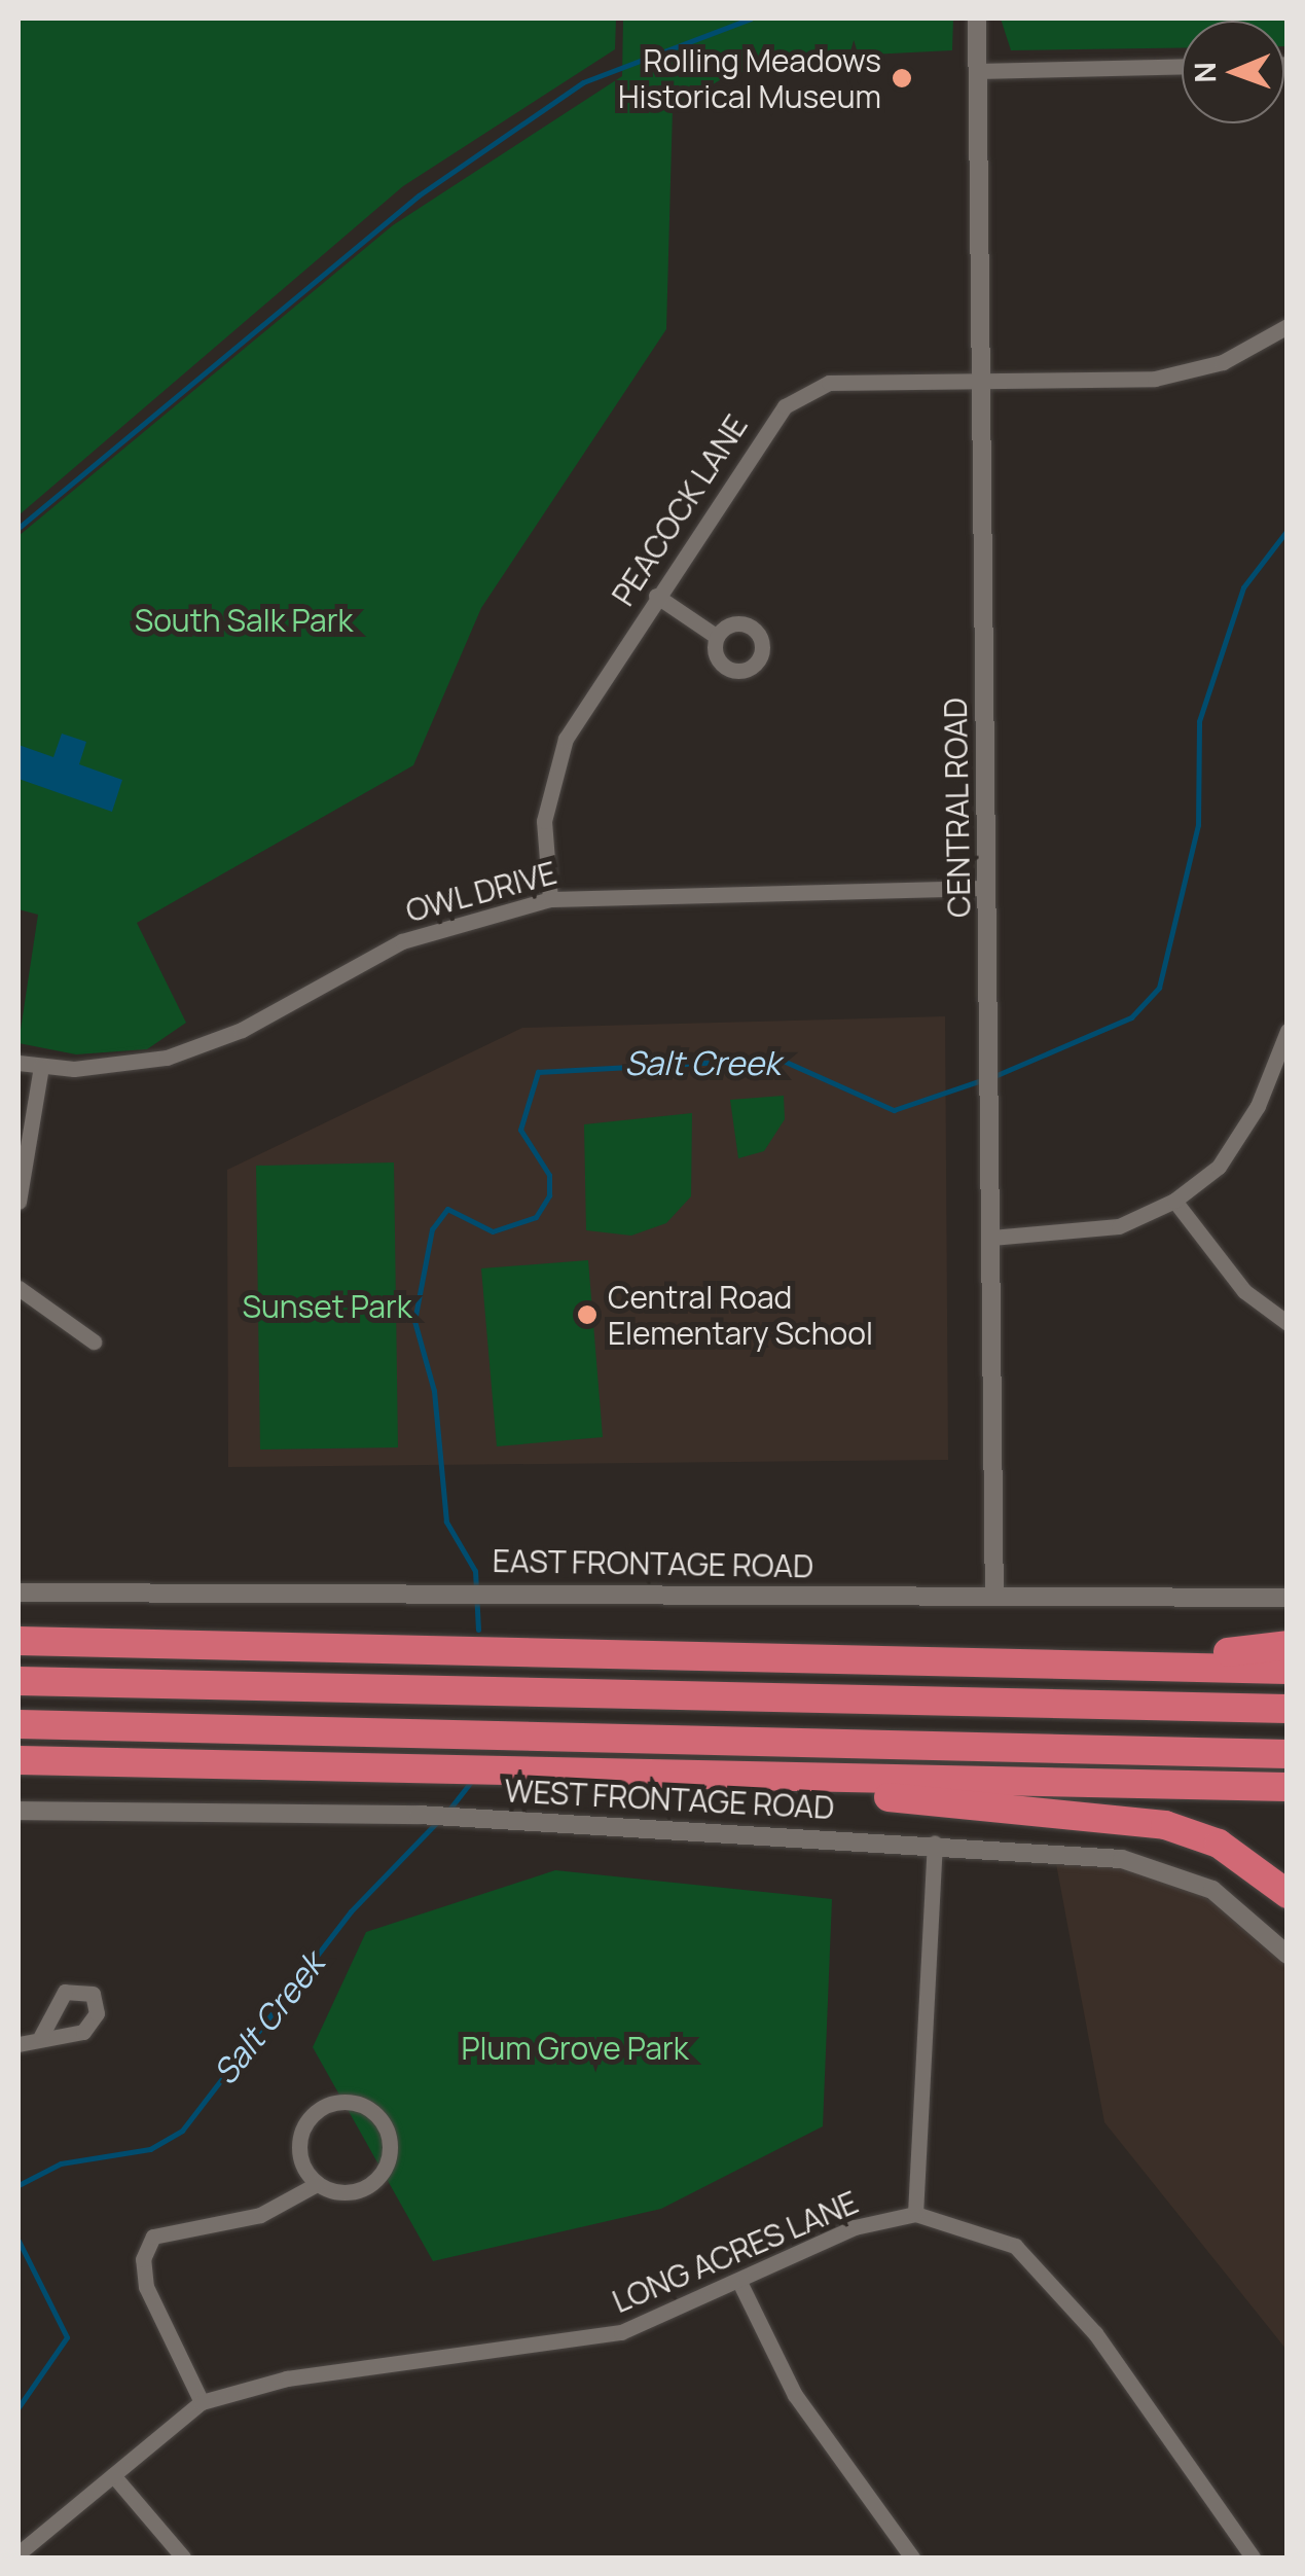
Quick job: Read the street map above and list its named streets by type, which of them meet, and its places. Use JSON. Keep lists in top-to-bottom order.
{
  "streets": {
    "street": [
      "PEACOCK LANE",
      "CENTRAL ROAD",
      "OWL DRIVE",
      "EAST FRONTAGE ROAD",
      "WEST FRONTAGE ROAD",
      "LONG ACRES LANE"
    ]
  },
  "crossings": [
    ["PEACOCK LANE", "CENTRAL ROAD"],
    ["PEACOCK LANE", "OWL DRIVE"],
    ["CENTRAL ROAD", "OWL DRIVE"],
    ["CENTRAL ROAD", "EAST FRONTAGE ROAD"]
  ],
  "water": ["Salt Creek"],
  "parks": ["South Salk Park", "Sunset Park", "Plum Grove Park"],
  "places": ["Rolling Meadows Historical Museum", "Central Road Elementary School"],
  "north": "left"
}
